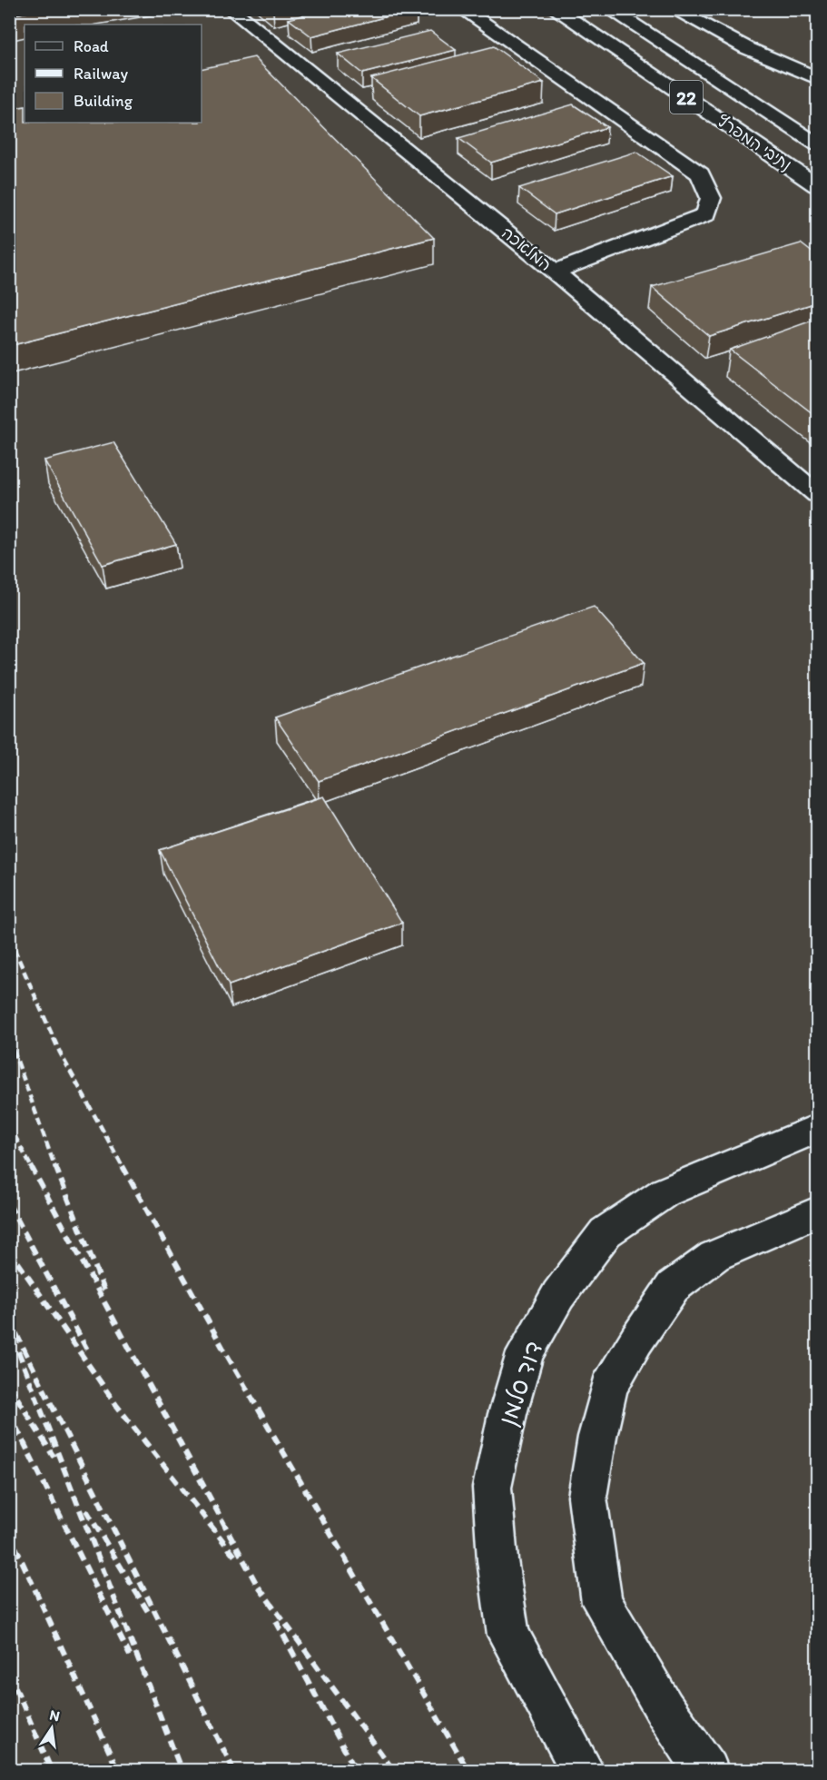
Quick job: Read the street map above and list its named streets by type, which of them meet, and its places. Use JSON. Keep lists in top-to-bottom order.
{
  "streets": {
    "main road": [
      "22",
      "נתיבי המפרץ",
      "המלאכה",
      "דוד סלמן"
    ]
  },
  "legend": ["Road", "Railway", "Building"],
  "north": "top"
}
